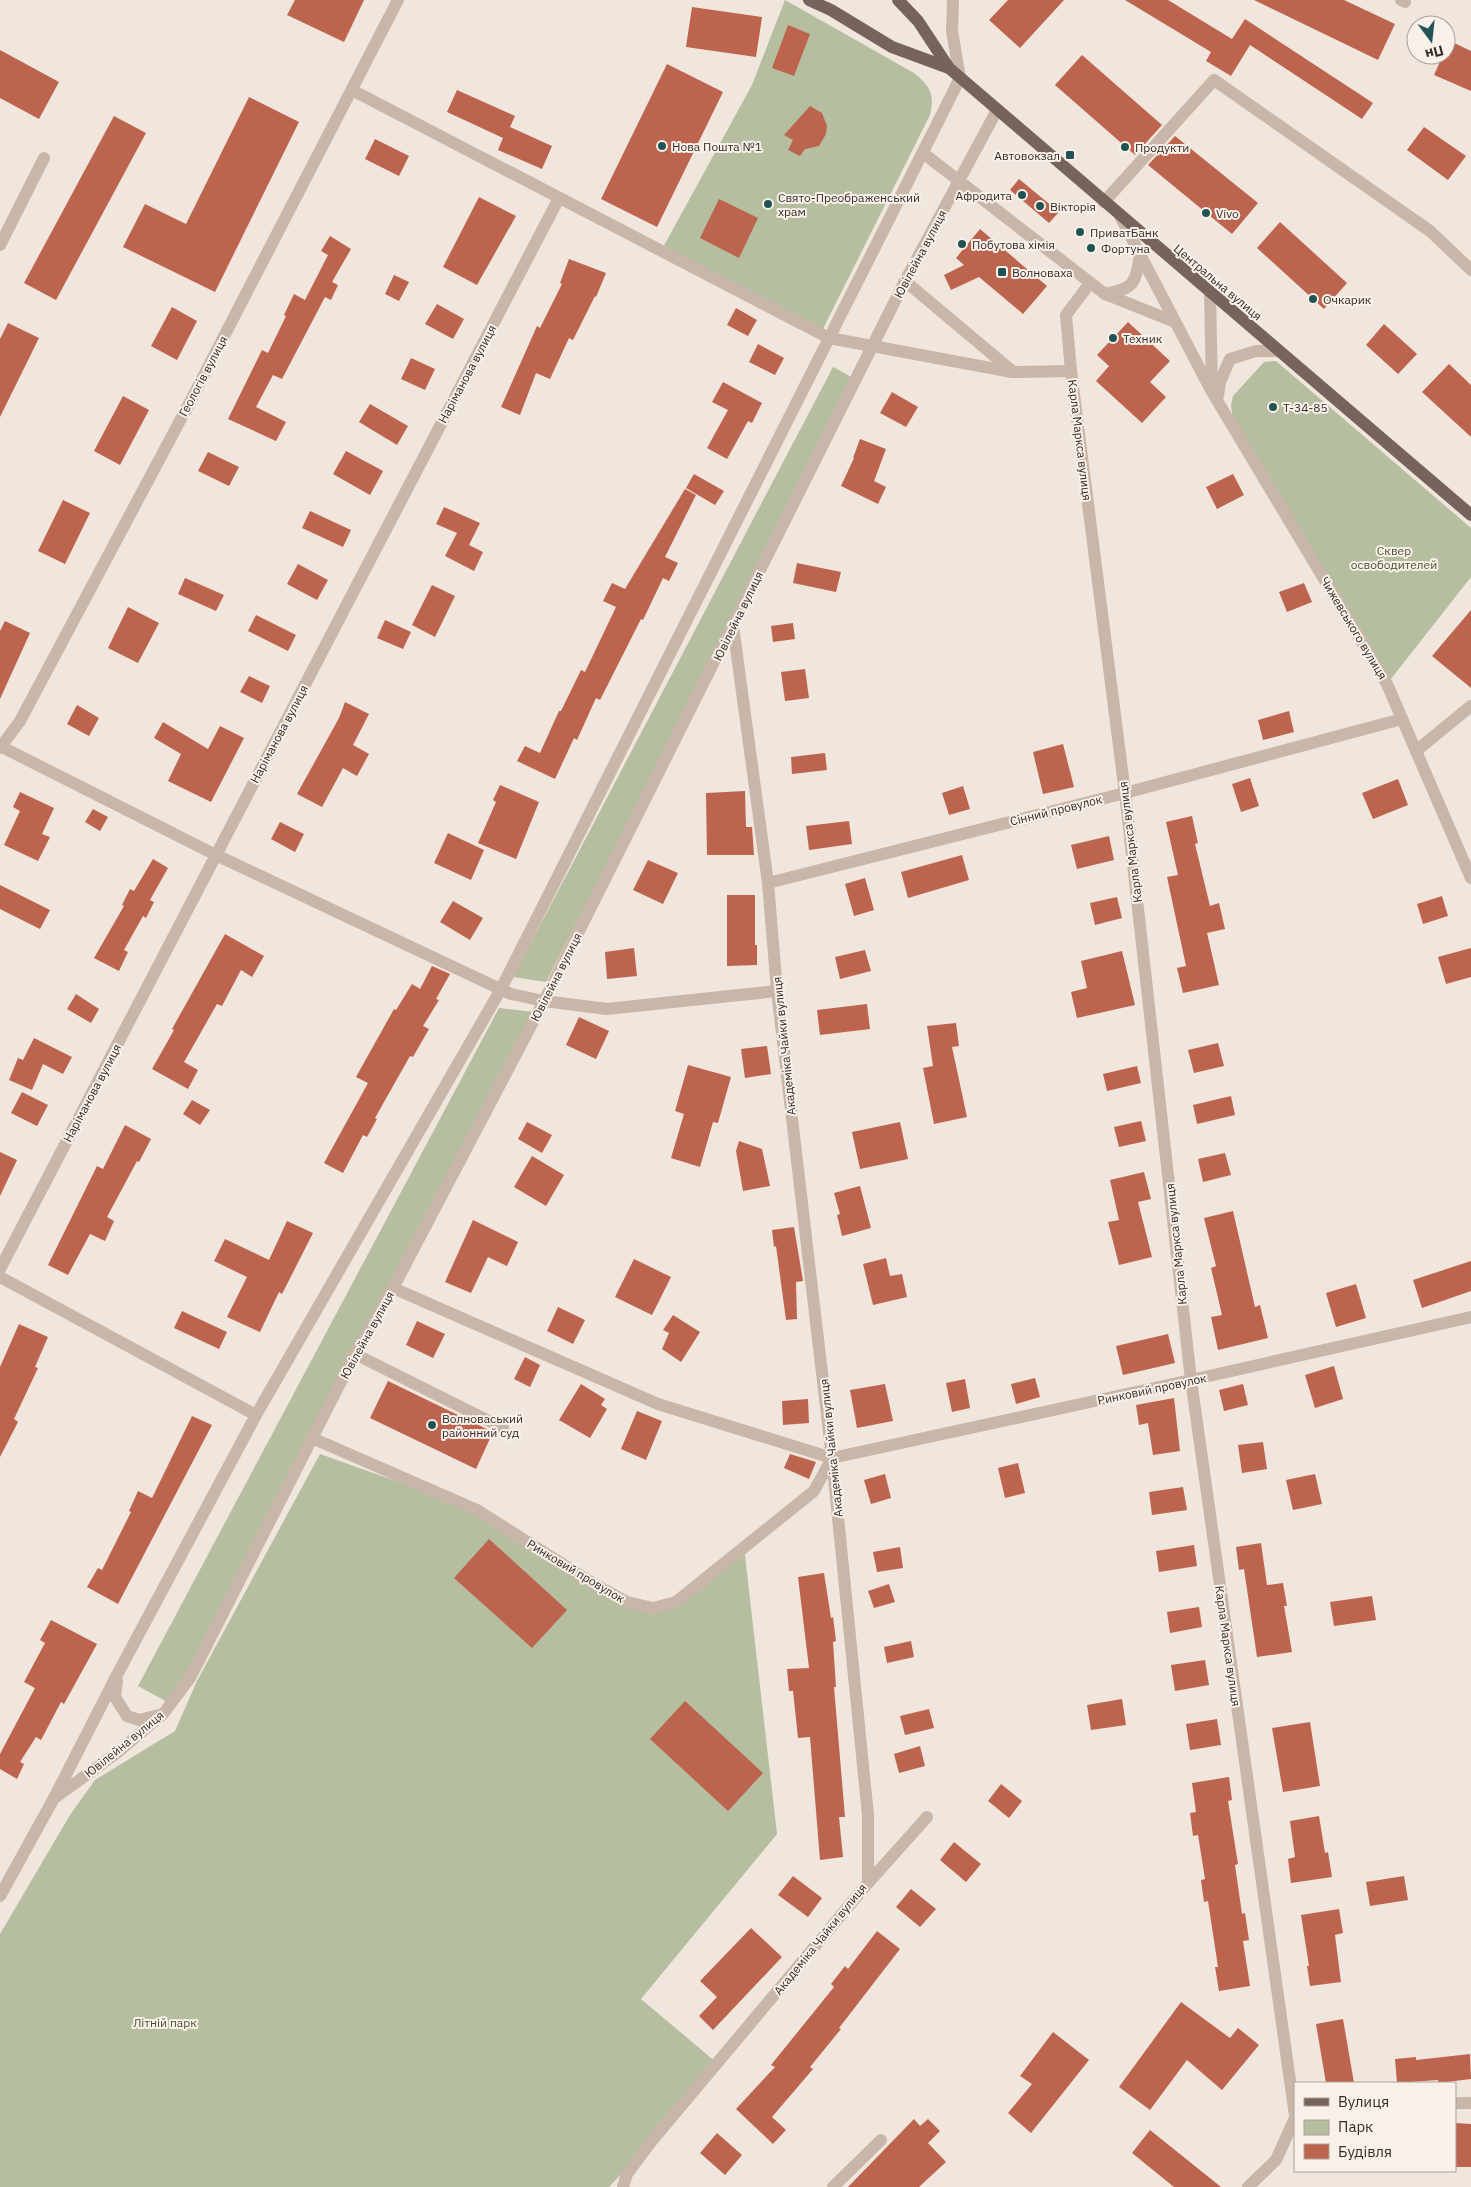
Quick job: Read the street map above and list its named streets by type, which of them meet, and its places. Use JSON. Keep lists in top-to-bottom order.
{
  "streets": {
    "main road": ["Центральна вулиця"],
    "street": [
      "Ювілейна вулиця",
      "Наріманова вулиця",
      "Геологів вулиця",
      "Карла Маркса вулиця",
      "Чижевського вулиця",
      "Сінний провулок",
      "Академіка Чайки вулиця",
      "Ринковий провулок"
    ]
  },
  "crossings": [
    ["Ювілейна вулиця", "Центральна вулиця"],
    ["Ювілейна вулиця", "Академіка Чайки вулиця"],
    ["Ювілейна вулиця", "Ринковий провулок"],
    ["Центральна вулиця", "Чижевського вулиця"],
    ["Карла Маркса вулиця", "Сінний провулок"],
    ["Карла Маркса вулиця", "Ринковий провулок"],
    ["Чижевського вулиця", "Сінний провулок"],
    ["Сінний провулок", "Академіка Чайки вулиця"],
    ["Академіка Чайки вулиця", "Ринковий провулок"]
  ],
  "parks": ["Сквер освободителей", "Літній парк"],
  "places": {
    "other": [
      "Нова Пошта №1",
      "Продукти",
      "Афродита",
      "Свято-Преображенський храм",
      "Вікторія",
      "Vivo",
      "ПриватБанк",
      "Побутова хімія",
      "Фортуна",
      "Очкарик",
      "Техник",
      "Т-34-85",
      "Волноваський районний суд"
    ],
    "transit": ["Автовокзал", "Волноваха"]
  },
  "legend": ["Вулиця", "Парк", "Будівля"],
  "north": "bottom"
}
